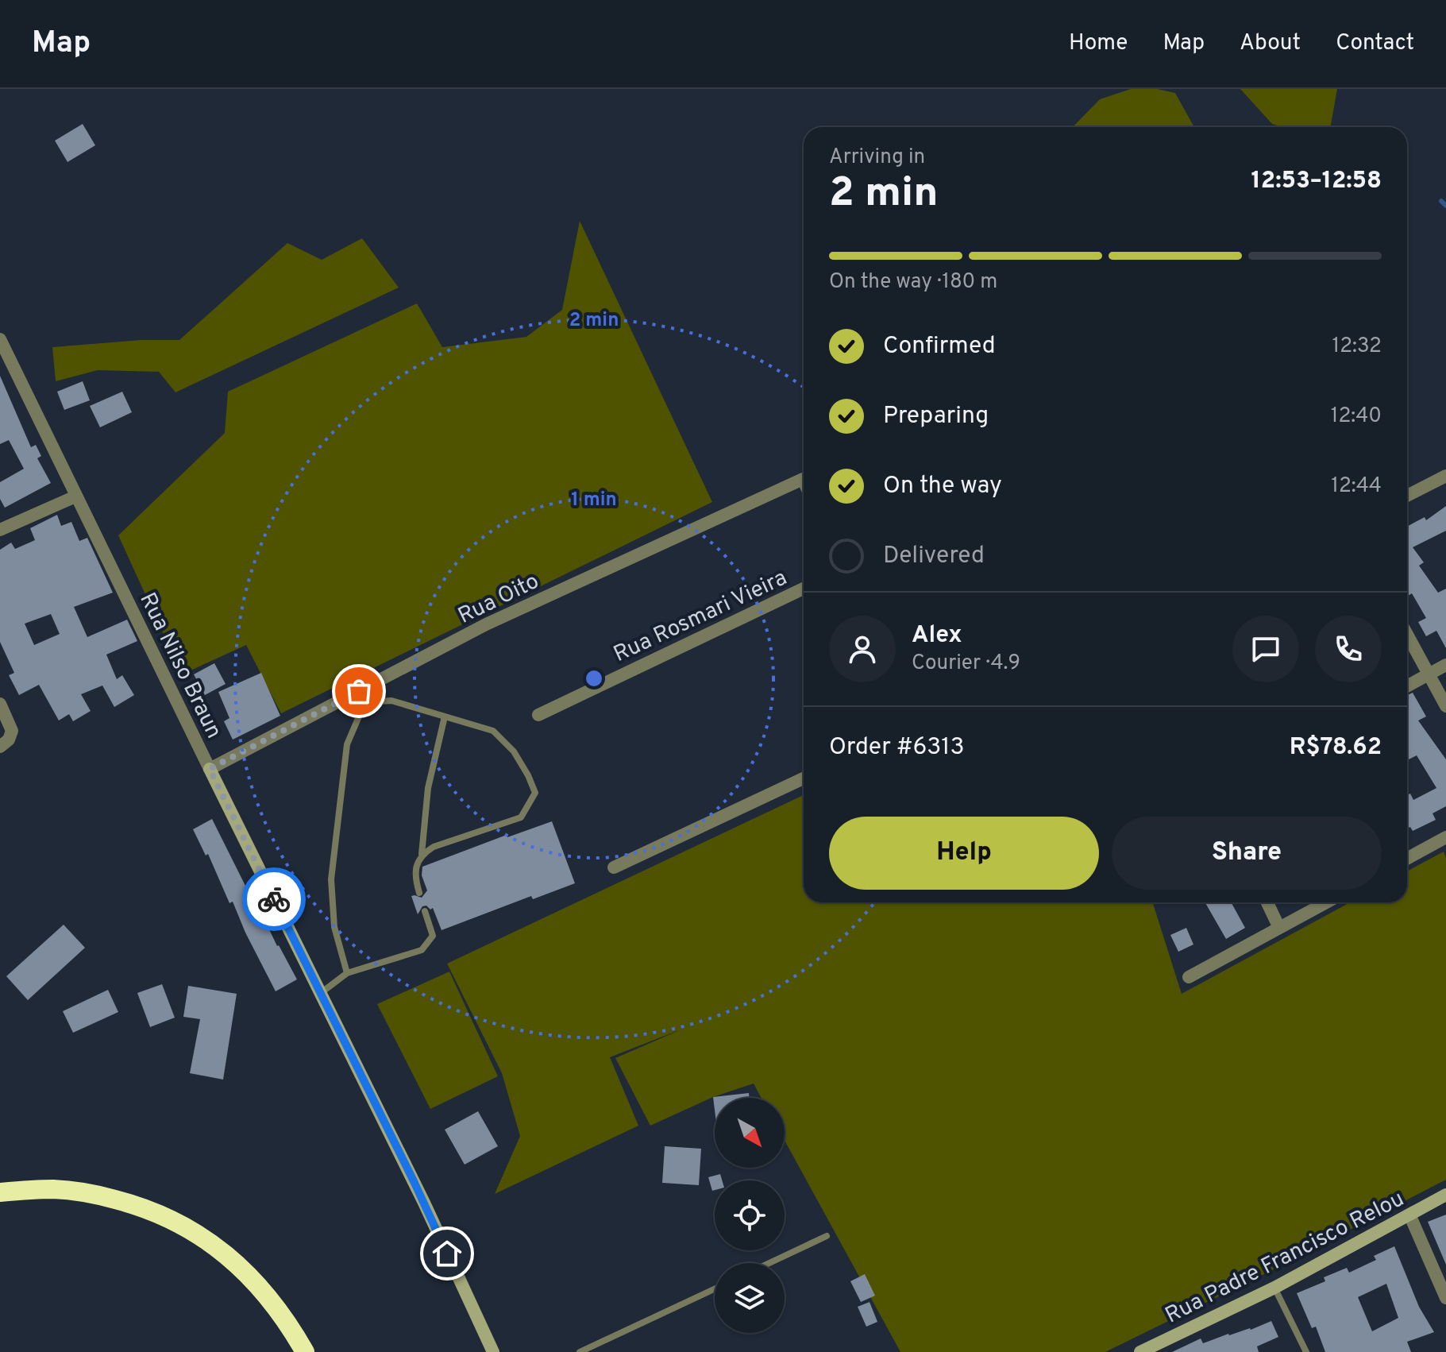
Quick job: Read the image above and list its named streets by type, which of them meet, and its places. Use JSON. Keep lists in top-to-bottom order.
{
  "streets": {
    "street": [
      "Rua Oito",
      "Rua Rosmari Vieira",
      "Rua Nilso Braun",
      "Rua Padre Francisco Relou"
    ]
  },
  "crossings": [
    ["Rua Oito", "Rua Nilso Braun"]
  ],
  "north": "bottom right",
  "page": {
    "header": "Map",
    "nav": [
      "Home",
      "Map",
      "About",
      "Contact"
    ],
    "heading": ["2 min", "Arriving in", "12:53–12:58"],
    "panel": [
      "Alex",
      "Courier · 4.9",
      "Order #6313",
      "R$78.62"
    ],
    "bar": "On the way · 180 m",
    "list": [
      ["Confirmed", "12:32"],
      ["Preparing", "12:40"],
      ["On the way", "12:44"],
      "Delivered"
    ],
    "buttons": ["Help", "Share"]
  },
  "rings": ["2 min", "1 min"]
}
